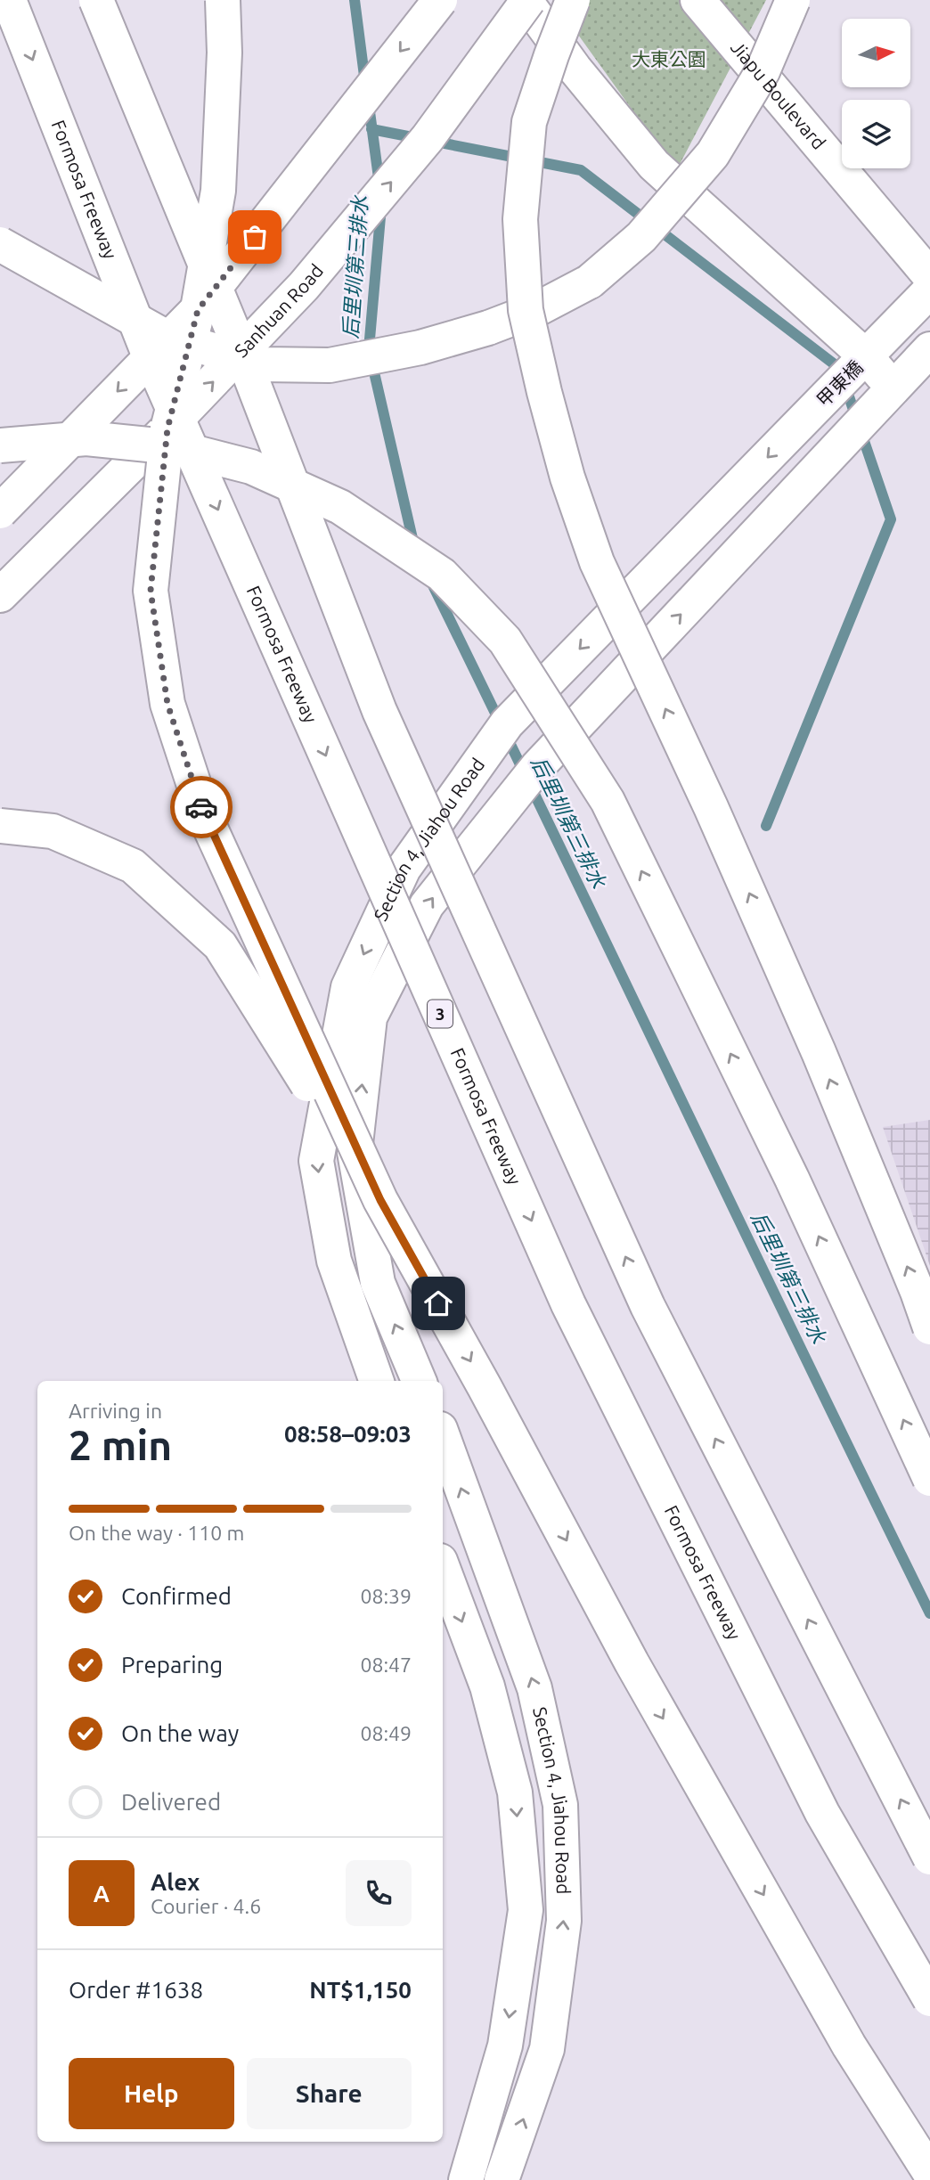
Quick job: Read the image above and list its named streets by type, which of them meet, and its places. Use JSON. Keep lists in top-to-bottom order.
{
  "streets": {
    "main road": [
      "Jiapu Boulevard",
      "Formosa Freeway",
      "Sanhuan Road",
      "甲東橋",
      "Section 4, Jiahou Road",
      "3"
    ]
  },
  "crossings": [
    ["甲東橋", "Section 4, Jiahou Road"]
  ],
  "water": ["后里圳第三排水"],
  "parks": ["大東公園"],
  "north": "right",
  "page": {
    "heading": ["2 min", "Arriving in", "08:58–09:03"],
    "panel": [
      "Alex",
      "Courier · 4.6",
      "Order #1638",
      "NT$1,150"
    ],
    "bar": "On the way · 110 m",
    "list": [
      ["Confirmed", "08:39"],
      ["Preparing", "08:47"],
      ["On the way", "08:49"],
      "Delivered"
    ],
    "round": "A",
    "buttons": ["Help", "Share"]
  }
}
